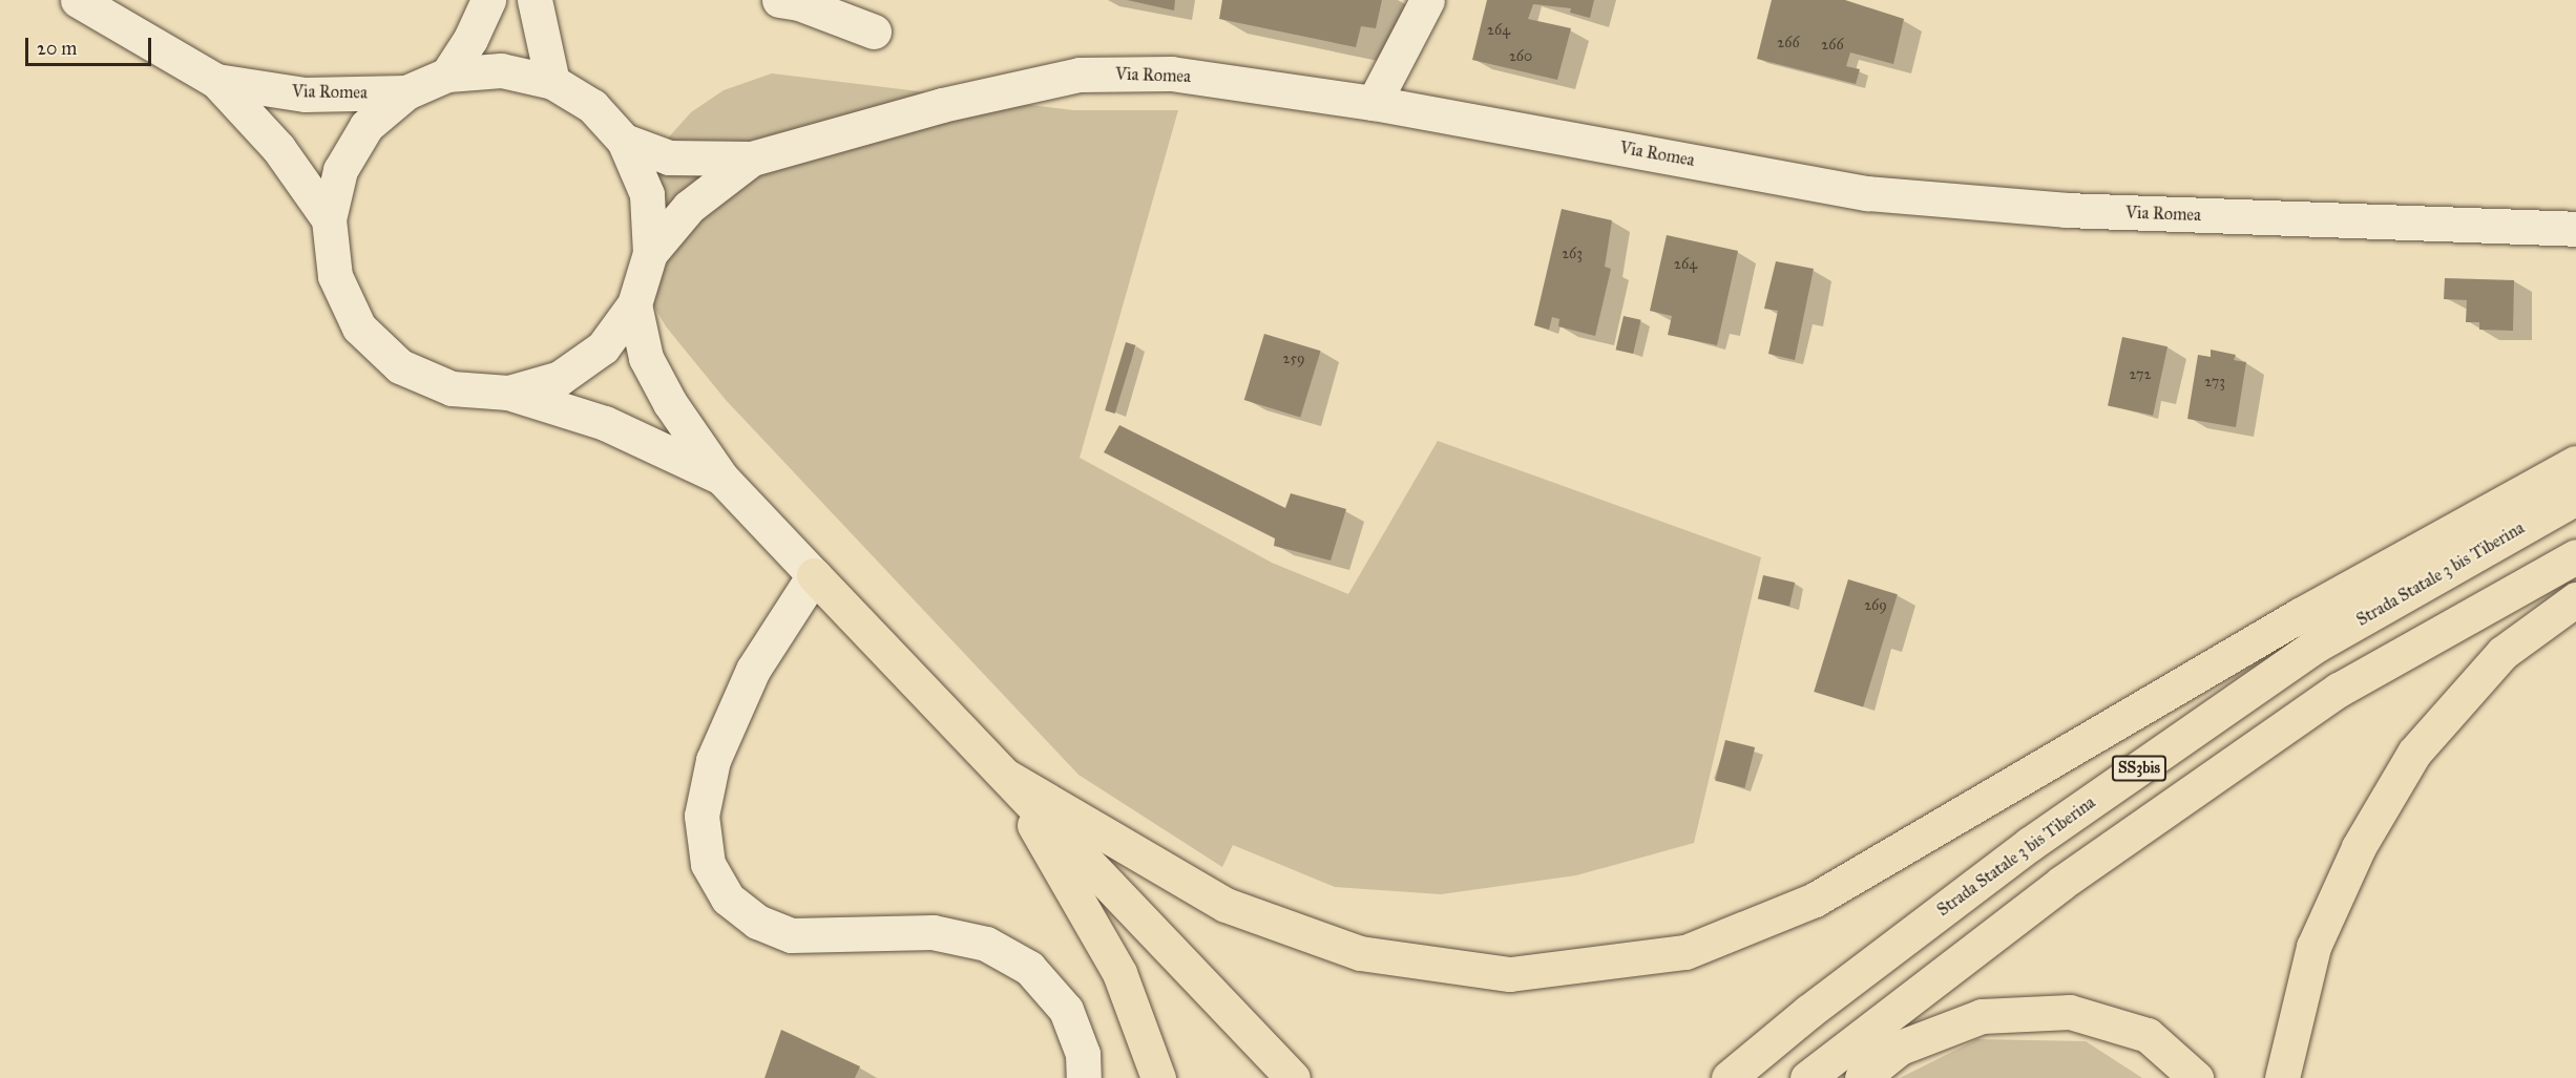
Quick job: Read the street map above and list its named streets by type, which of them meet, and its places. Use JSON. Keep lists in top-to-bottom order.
{
  "streets": {
    "highway": ["Strada Statale 3 bis Tiberina", "SS3bis"],
    "main road": ["Via Romea"]
  },
  "house_numbers": [
    "264",
    "266",
    "266",
    "260",
    "263",
    "264",
    "259",
    "272",
    "273",
    "269"
  ],
  "scale_bar": "20 m"
}
